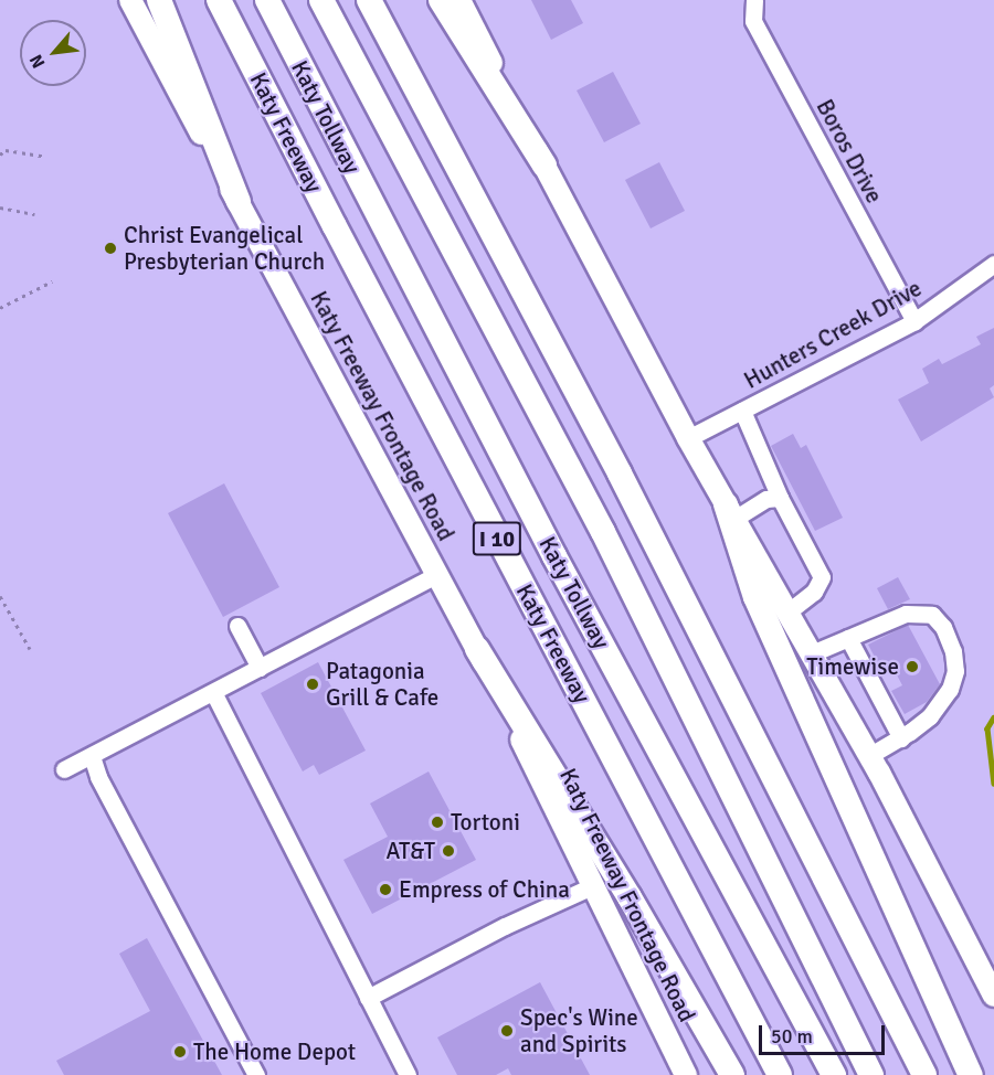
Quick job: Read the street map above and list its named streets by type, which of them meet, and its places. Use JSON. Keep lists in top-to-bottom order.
{
  "streets": {
    "highway": ["Katy Tollway", "Katy Freeway", "I 10"],
    "main road": ["Katy Freeway Frontage Road"],
    "street": ["Boros Drive", "Hunters Creek Drive"]
  },
  "crossings": [
    ["Boros Drive", "Hunters Creek Drive"]
  ],
  "places": [
    "Christ Evangelical Presbyterian Church",
    "Timewise",
    "Patagonia Grill & Cafe",
    "Tortoni",
    "AT&T",
    "Empress of China",
    "Spec's Wine and Spirits",
    "The Home Depot"
  ],
  "scale_bar": "50 m",
  "north": "bottom left"
}
